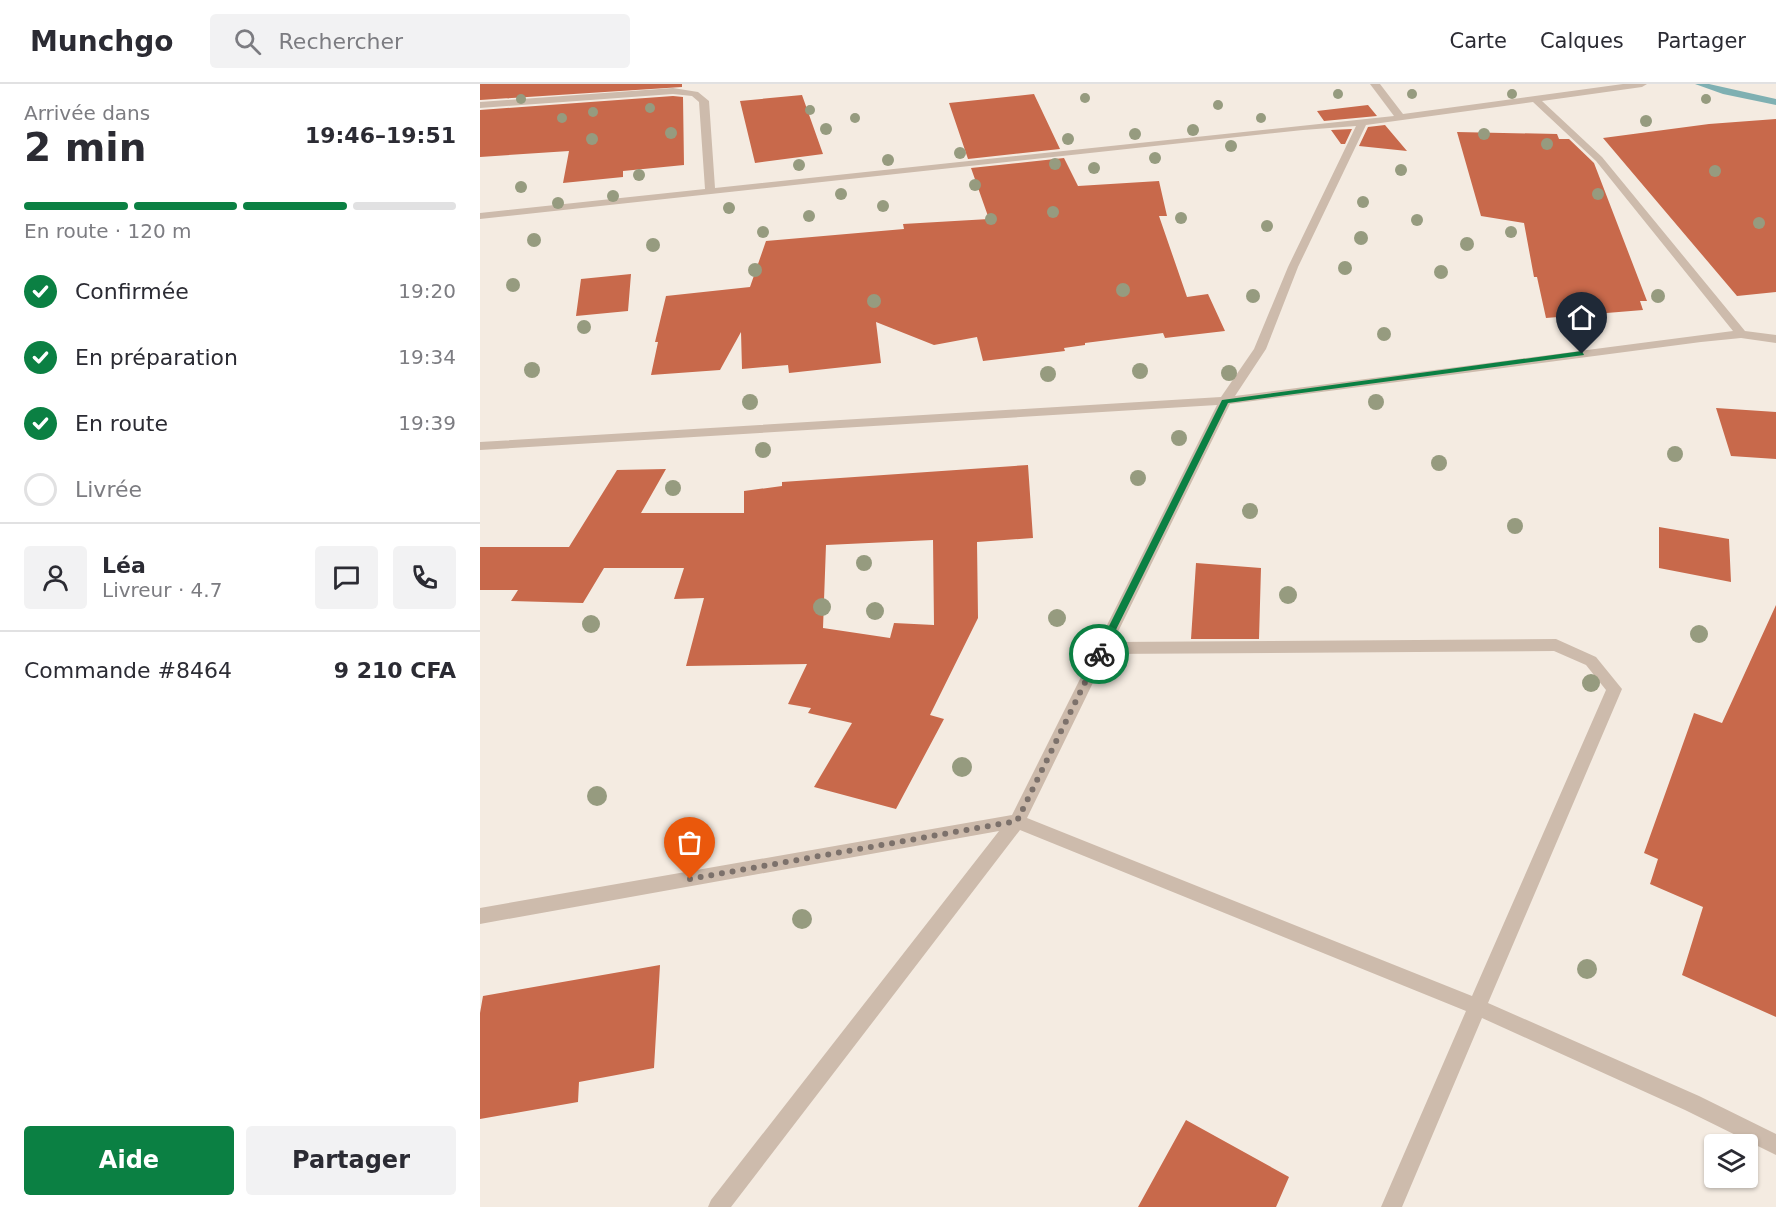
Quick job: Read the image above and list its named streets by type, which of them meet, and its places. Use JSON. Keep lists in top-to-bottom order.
{
  "page": {
    "header": "Munchgo",
    "search": "Rechercher",
    "nav": ["Carte", "Calques", "Partager"],
    "heading": ["2 min", "Arrivée dans", "19:46–19:51"],
    "panel": [
      "Léa",
      "Livreur · 4.7",
      "Commande #8464",
      "9 210 CFA"
    ],
    "bar": "En route · 120 m",
    "list": [
      ["Confirmée", "19:20"],
      ["En préparation", "19:34"],
      ["En route", "19:39"],
      "Livrée"
    ],
    "buttons": ["Aide", "Partager"]
  }
}
